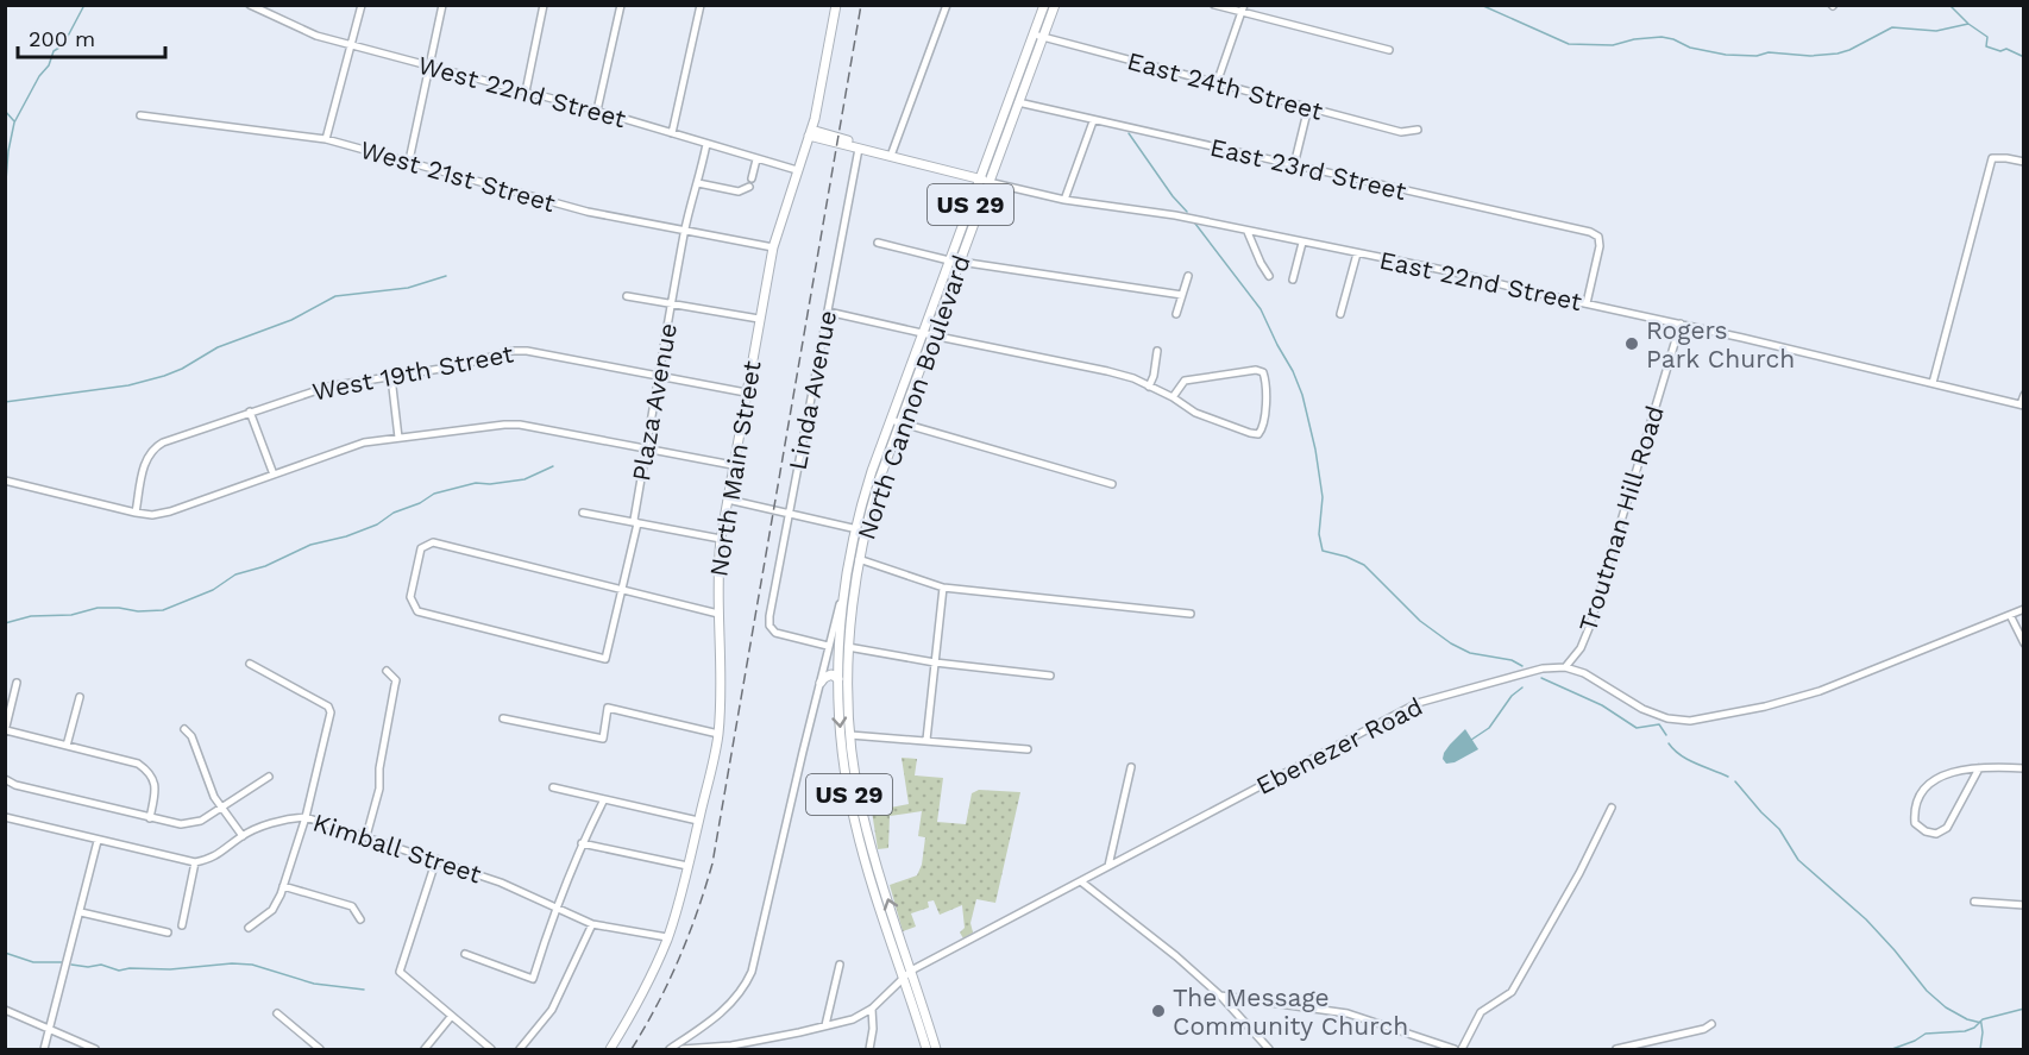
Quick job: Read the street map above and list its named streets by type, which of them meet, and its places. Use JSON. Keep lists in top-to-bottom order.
{
  "streets": {
    "main road": [
      "US 29",
      "East 22nd Street",
      "North Cannon Boulevard",
      "North Main Street"
    ],
    "street": [
      "East 24th Street",
      "West 22nd Street",
      "East 23rd Street",
      "West 21st Street",
      "West 19th Street",
      "Linda Avenue",
      "Plaza Avenue",
      "Troutman Hill Road",
      "Ebenezer Road",
      "Kimball Street"
    ]
  },
  "crossings": [
    ["East 24th Street", "North Cannon Boulevard"],
    ["West 22nd Street", "Plaza Avenue"],
    ["West 22nd Street", "North Main Street"],
    ["East 23rd Street", "East 22nd Street"],
    ["East 23rd Street", "North Cannon Boulevard"],
    ["West 21st Street", "Plaza Avenue"],
    ["West 21st Street", "North Main Street"],
    ["East 22nd Street", "Linda Avenue"],
    ["East 22nd Street", "North Cannon Boulevard"],
    ["East 22nd Street", "North Main Street"],
    ["East 22nd Street", "Troutman Hill Road"],
    ["West 19th Street", "Plaza Avenue"],
    ["West 19th Street", "North Main Street"],
    ["North Cannon Boulevard", "Ebenezer Road"],
    ["North Main Street", "Kimball Street"],
    ["Troutman Hill Road", "Ebenezer Road"]
  ],
  "places": ["Rogers Park Church", "The Message Community Church"],
  "scale_bar": "200 m"
}
